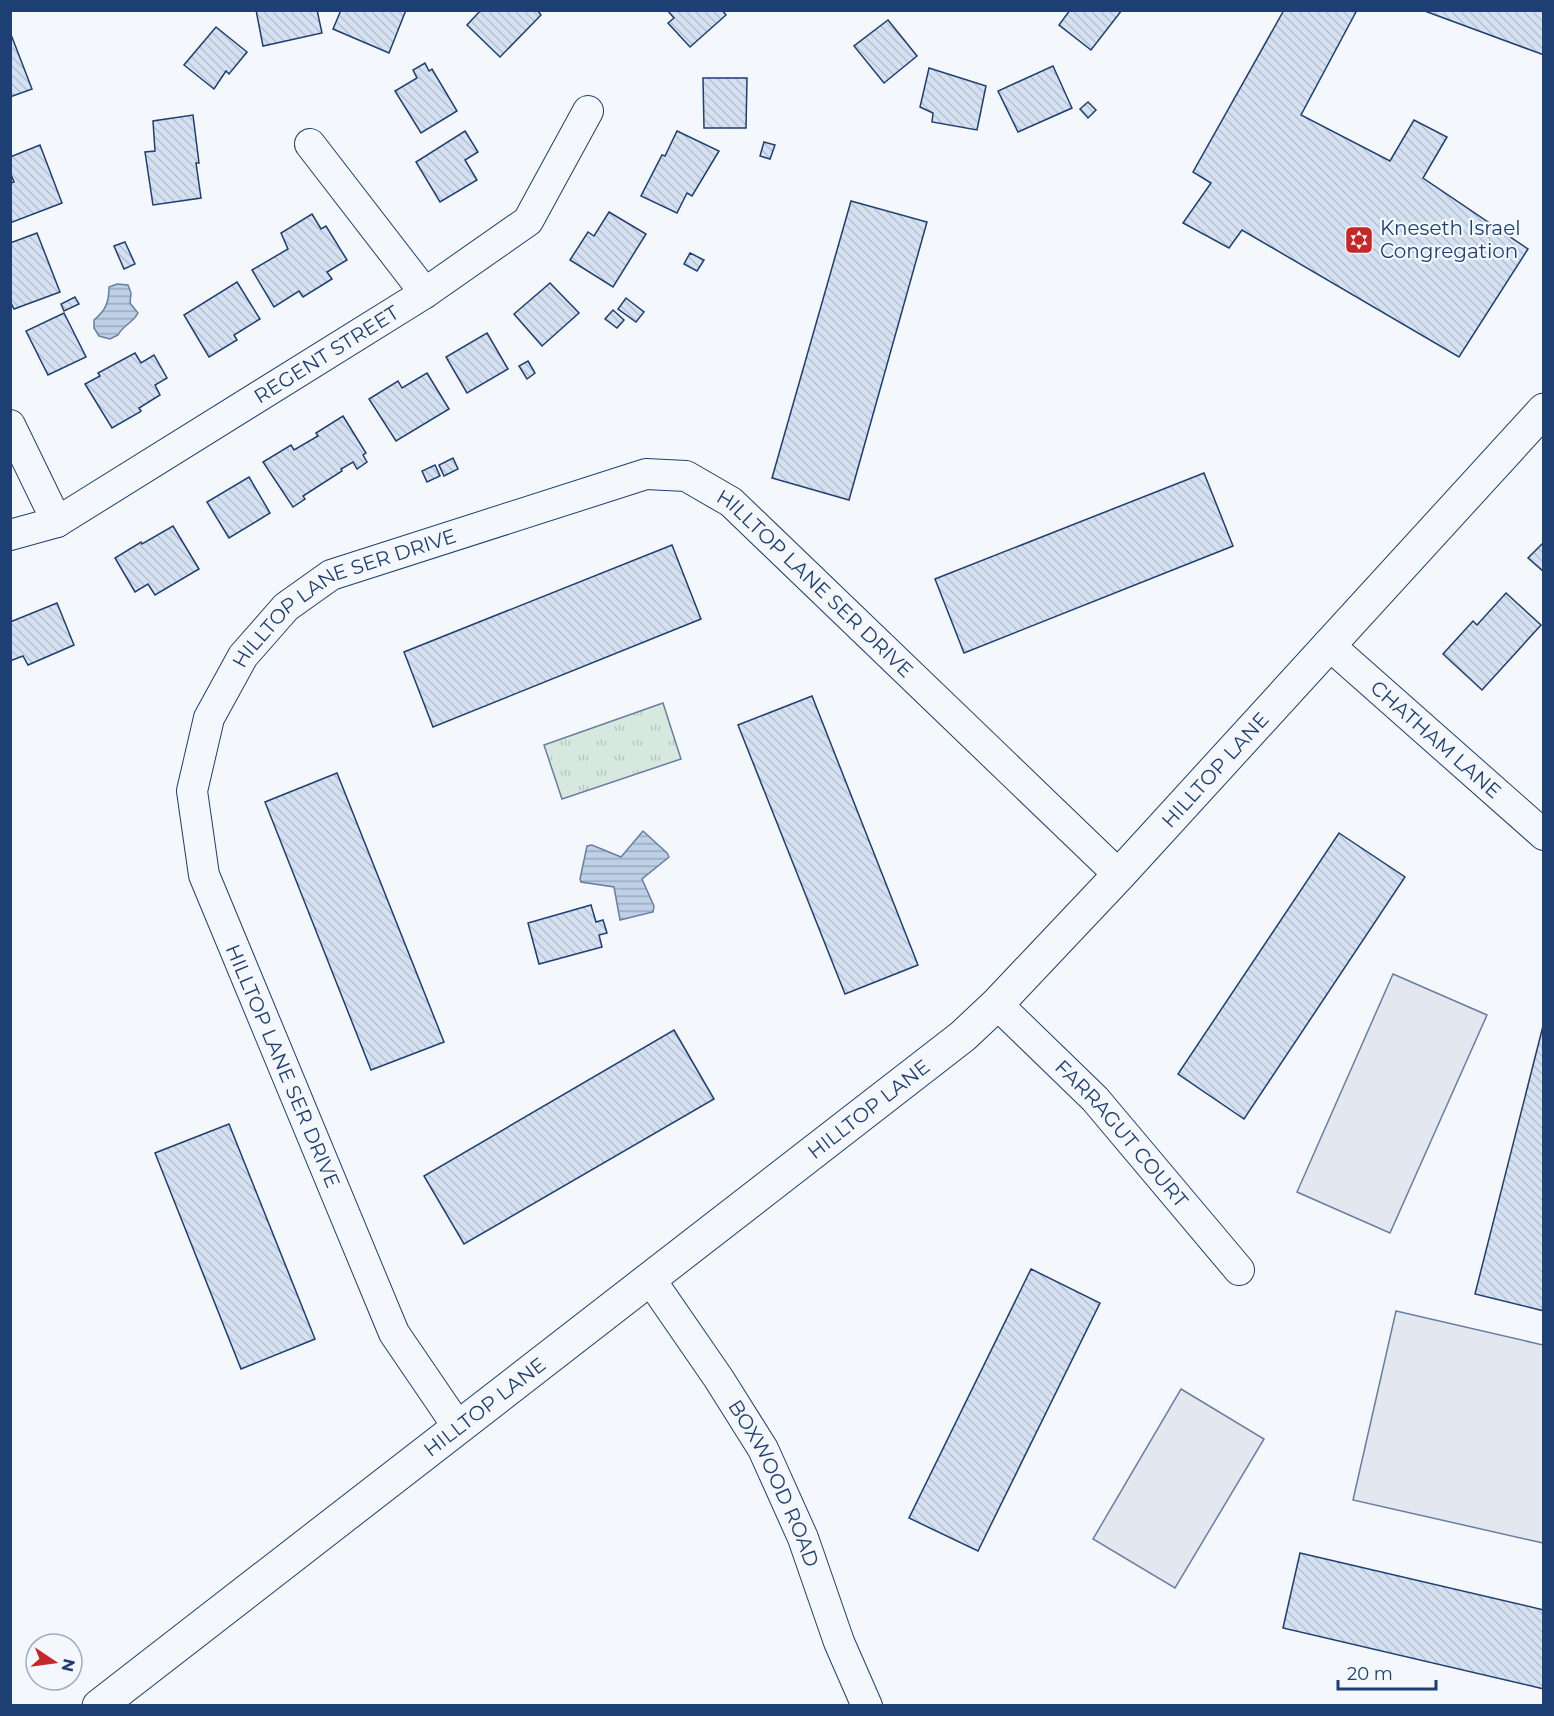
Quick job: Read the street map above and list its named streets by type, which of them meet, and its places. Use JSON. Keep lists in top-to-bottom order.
{
  "streets": {
    "street": [
      "REGENT STREET",
      "HILLTOP LANE SER DRIVE",
      "CHATHAM LANE",
      "HILLTOP LANE",
      "FARRAGUT COURT",
      "BOXWOOD ROAD"
    ]
  },
  "crossings": [
    ["HILLTOP LANE SER DRIVE", "HILLTOP LANE"],
    ["CHATHAM LANE", "HILLTOP LANE"],
    ["HILLTOP LANE", "FARRAGUT COURT"],
    ["HILLTOP LANE", "BOXWOOD ROAD"]
  ],
  "places": {
    "synagogue": ["Kneseth Israel Congregation"]
  },
  "scale_bar": "20 m",
  "north": "right"
}
